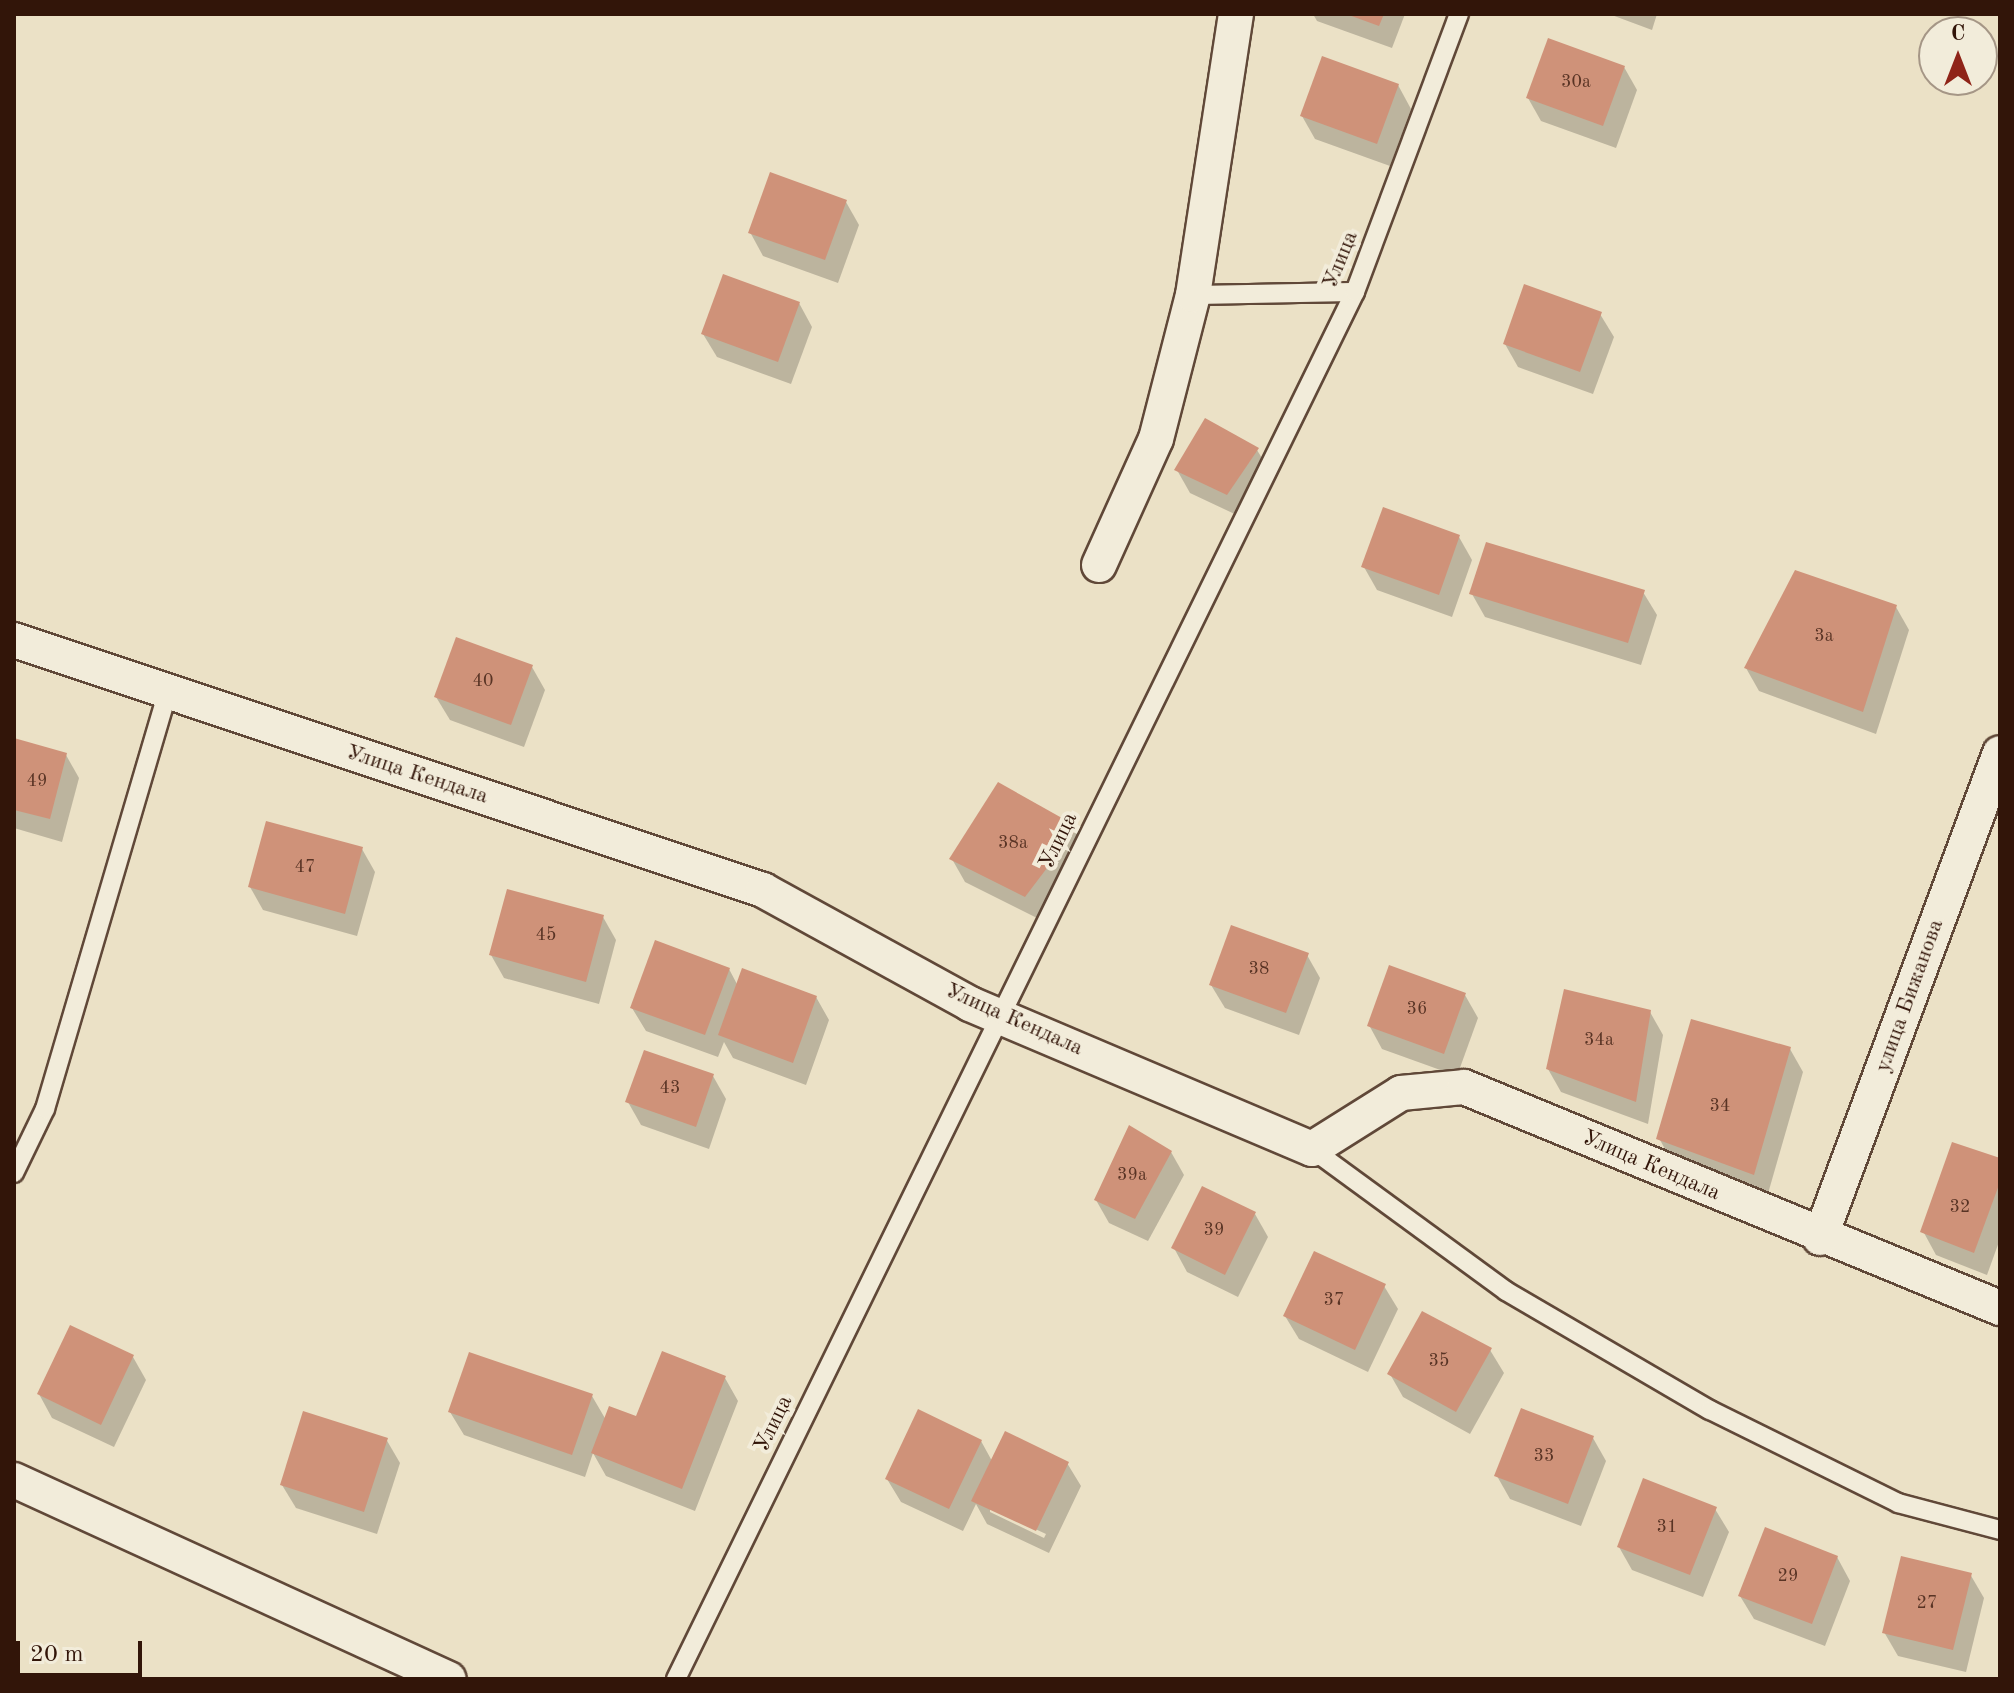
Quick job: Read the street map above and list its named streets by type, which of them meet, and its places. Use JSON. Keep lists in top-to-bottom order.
{
  "streets": {
    "street": ["Улица Кендала", "улица Бижанова"],
    "lane": ["Улица"]
  },
  "crossings": [
    ["Улица", "Улица Кендала"],
    ["Улица Кендала", "улица Бижанова"]
  ],
  "house_numbers": [
    "30а",
    "3а",
    "40",
    "49",
    "38а",
    "47",
    "45",
    "38",
    "36",
    "34а",
    "43",
    "34",
    "39а",
    "32",
    "39",
    "37",
    "35",
    "33",
    "31",
    "29",
    "27"
  ],
  "scale_bar": "20 m",
  "north": "top"
}
